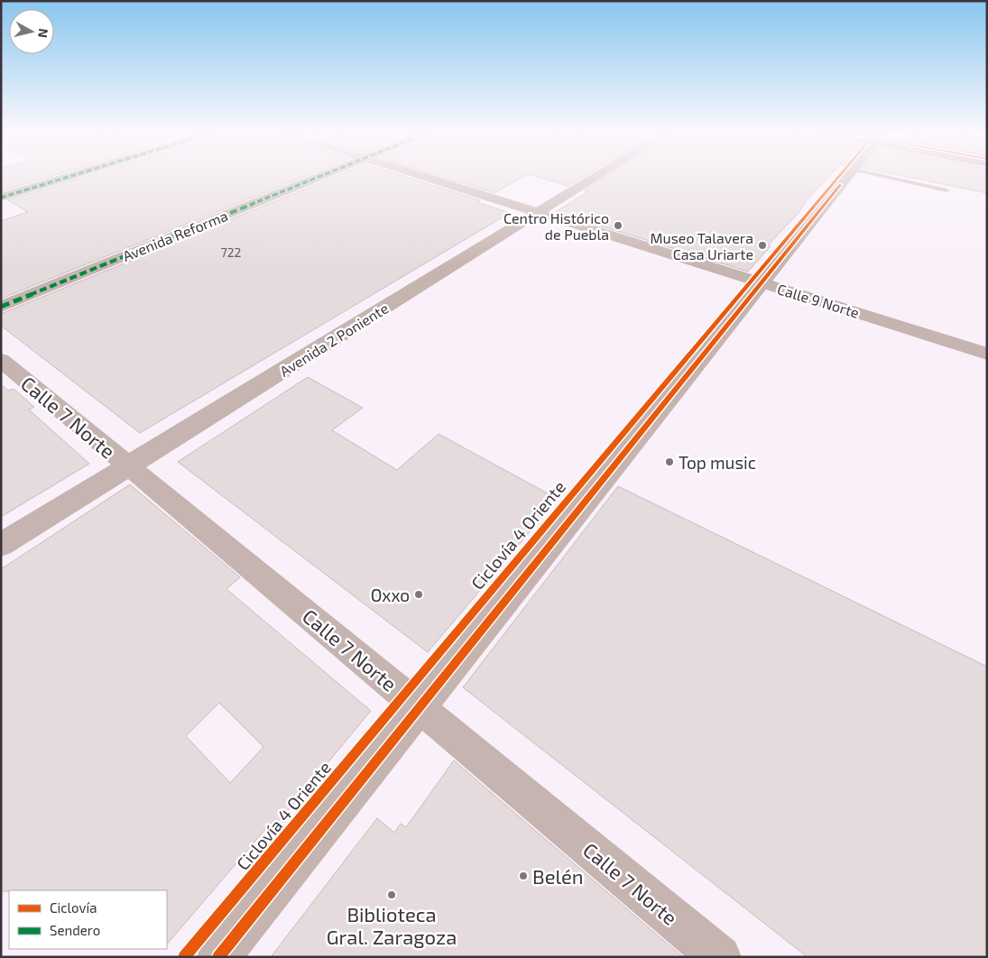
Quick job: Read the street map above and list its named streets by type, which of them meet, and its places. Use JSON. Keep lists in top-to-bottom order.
{
  "streets": {
    "street": [
      "Avenida Reforma",
      "Calle 9 Norte",
      "Avenida 2 Poniente",
      "Calle 7 Norte"
    ],
    "cycle path": ["Ciclovía 4 Oriente"]
  },
  "crossings": [
    ["Calle 9 Norte", "Avenida 2 Poniente"],
    ["Avenida 2 Poniente", "Calle 7 Norte"]
  ],
  "places": [
    "Centro Histórico de Puebla",
    "Museo Talavera Casa Uriarte",
    "Top music",
    "Oxxo",
    "Belén",
    "Biblioteca Gral. Zaragoza"
  ],
  "house_numbers": ["722"],
  "legend": ["Ciclovía", "Sendero"],
  "north": "right"
}
